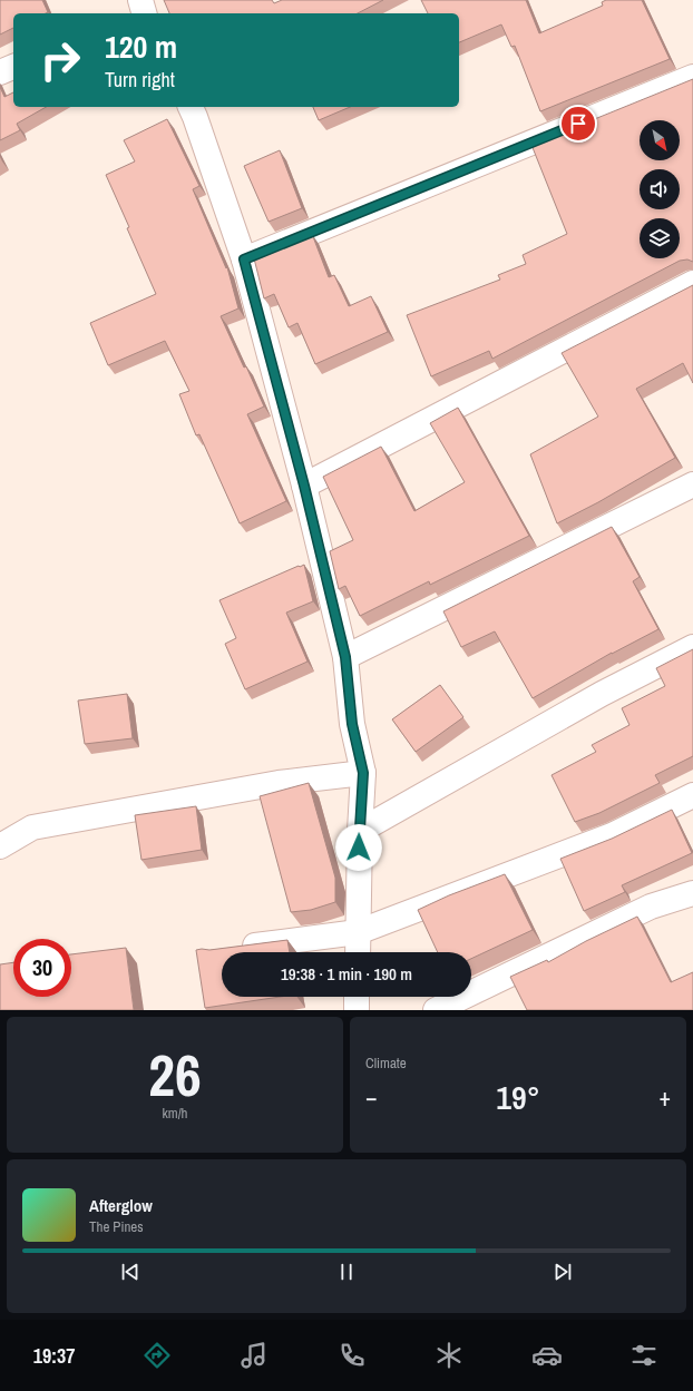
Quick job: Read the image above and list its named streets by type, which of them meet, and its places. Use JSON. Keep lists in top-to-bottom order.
{
  "north": "bottom right",
  "page": {
    "turn": ["120 m", "Turn right"],
    "limit": "30",
    "trip": "19:38 · 1 min · 190 m",
    "tile": [
      ["26", "km/h"],
      "Climate"
    ],
    "heat": ["−", "19°", "+"],
    "song": ["Afterglow", "The Pines"],
    "tabs": "19:37"
  }
}
